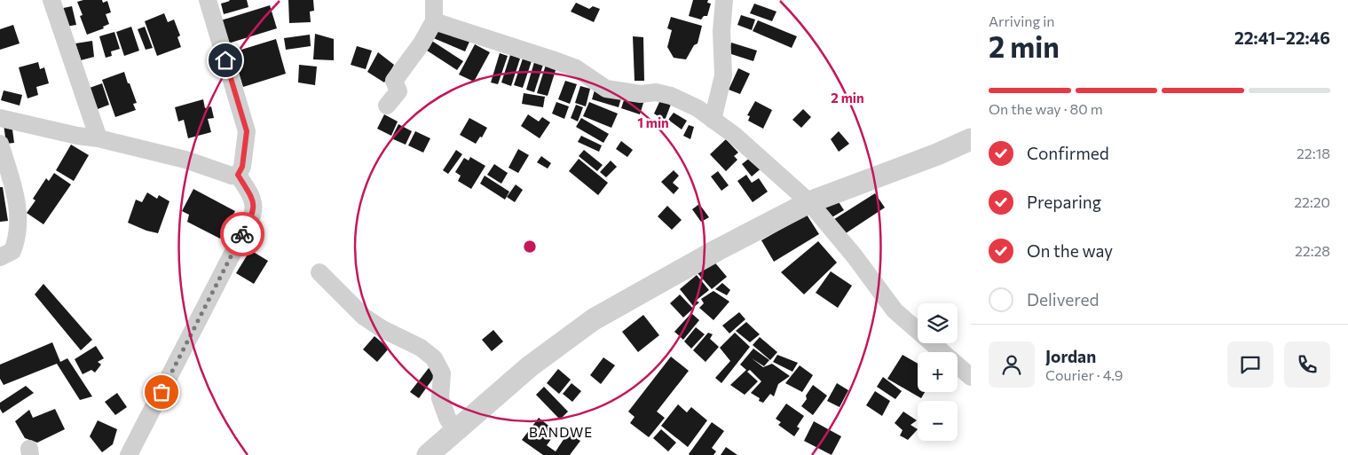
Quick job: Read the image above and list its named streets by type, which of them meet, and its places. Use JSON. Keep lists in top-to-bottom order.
{
  "districts": ["BANDWE"],
  "page": {
    "heading": ["2 min", "Arriving in", "22:41–22:46"],
    "panel": ["Jordan", "Courier · 4.9"],
    "bar": "On the way · 80 m",
    "list": [
      ["Confirmed", "22:18"],
      ["Preparing", "22:20"],
      ["On the way", "22:28"],
      "Delivered"
    ],
    "map_buttons": ["+", "−"]
  },
  "rings": ["2 min", "1 min"]
}
